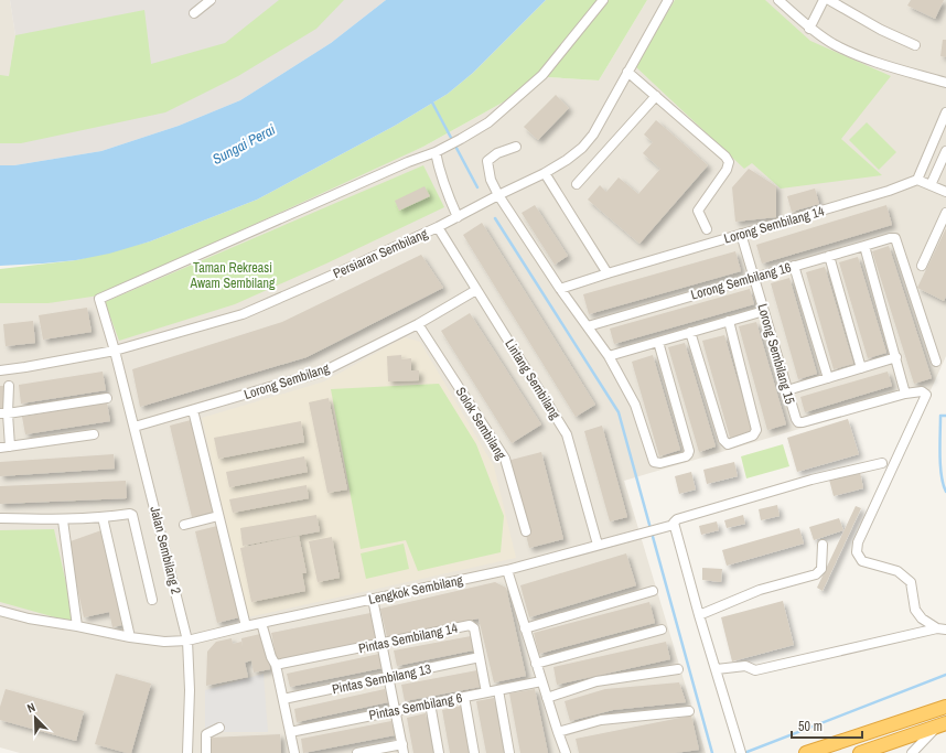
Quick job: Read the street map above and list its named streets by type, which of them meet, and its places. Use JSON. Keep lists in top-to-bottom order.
{
  "streets": {
    "street": [
      "Lorong Sembilang 14",
      "Persiaran Sembilang",
      "Lorong Sembilang 16",
      "Lorong Sembilang 15",
      "Lintang Sembilang",
      "Lorong Sembilang",
      "Solok Sembilang",
      "Jalan Sembilang 2",
      "Lengkok Sembilang",
      "Pintas Sembilang 14",
      "Pintas Sembilang 13",
      "Pintas Sembilang 6"
    ]
  },
  "crossings": [
    ["Lorong Sembilang 14", "Lorong Sembilang 15"],
    ["Persiaran Sembilang", "Lintang Sembilang"],
    ["Persiaran Sembilang", "Jalan Sembilang 2"],
    ["Lorong Sembilang 16", "Lorong Sembilang 15"],
    ["Lintang Sembilang", "Lorong Sembilang"],
    ["Lintang Sembilang", "Lengkok Sembilang"],
    ["Lorong Sembilang", "Solok Sembilang"],
    ["Lorong Sembilang", "Jalan Sembilang 2"],
    ["Jalan Sembilang 2", "Lengkok Sembilang"],
    ["Pintas Sembilang 14", "Pintas Sembilang 13"],
    ["Pintas Sembilang 14", "Pintas Sembilang 6"]
  ],
  "water": ["Sungai Perai"],
  "parks": ["Taman Rekreasi Awam Sembilang"],
  "scale_bar": "50 m",
  "north": "top left"
}
